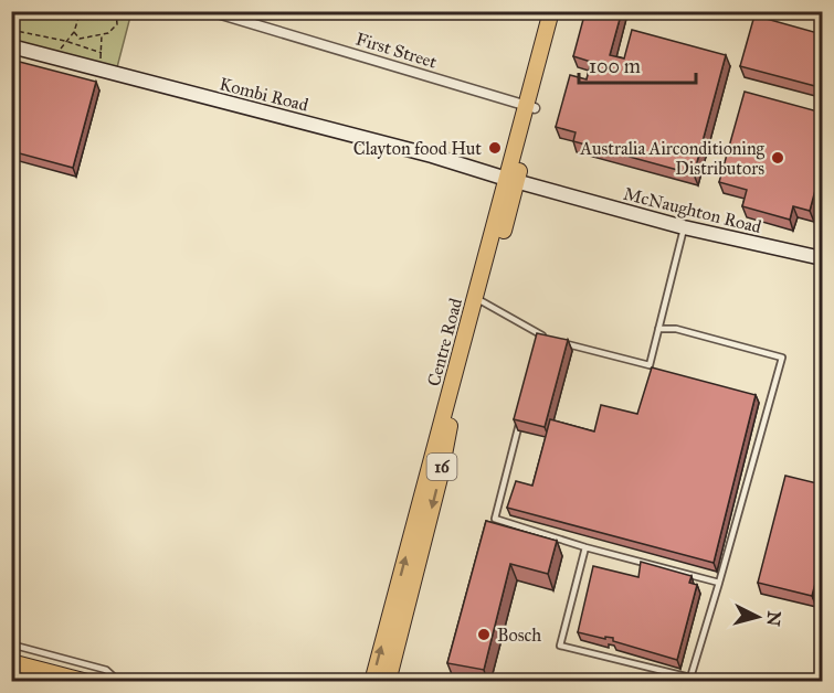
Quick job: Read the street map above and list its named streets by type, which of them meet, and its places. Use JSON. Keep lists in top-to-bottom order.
{
  "streets": {
    "main road": [
      "Kombi Road",
      "McNaughton Road",
      "Centre Road",
      "16"
    ],
    "street": ["First Street"]
  },
  "crossings": [
    ["First Street", "Centre Road"],
    ["Kombi Road", "McNaughton Road"],
    ["Kombi Road", "Centre Road"],
    ["McNaughton Road", "Centre Road"]
  ],
  "places": ["Clayton food Hut", "Australia Airconditioning Distributors", "Bosch"],
  "scale_bar": "100 m",
  "north": "right"
}
